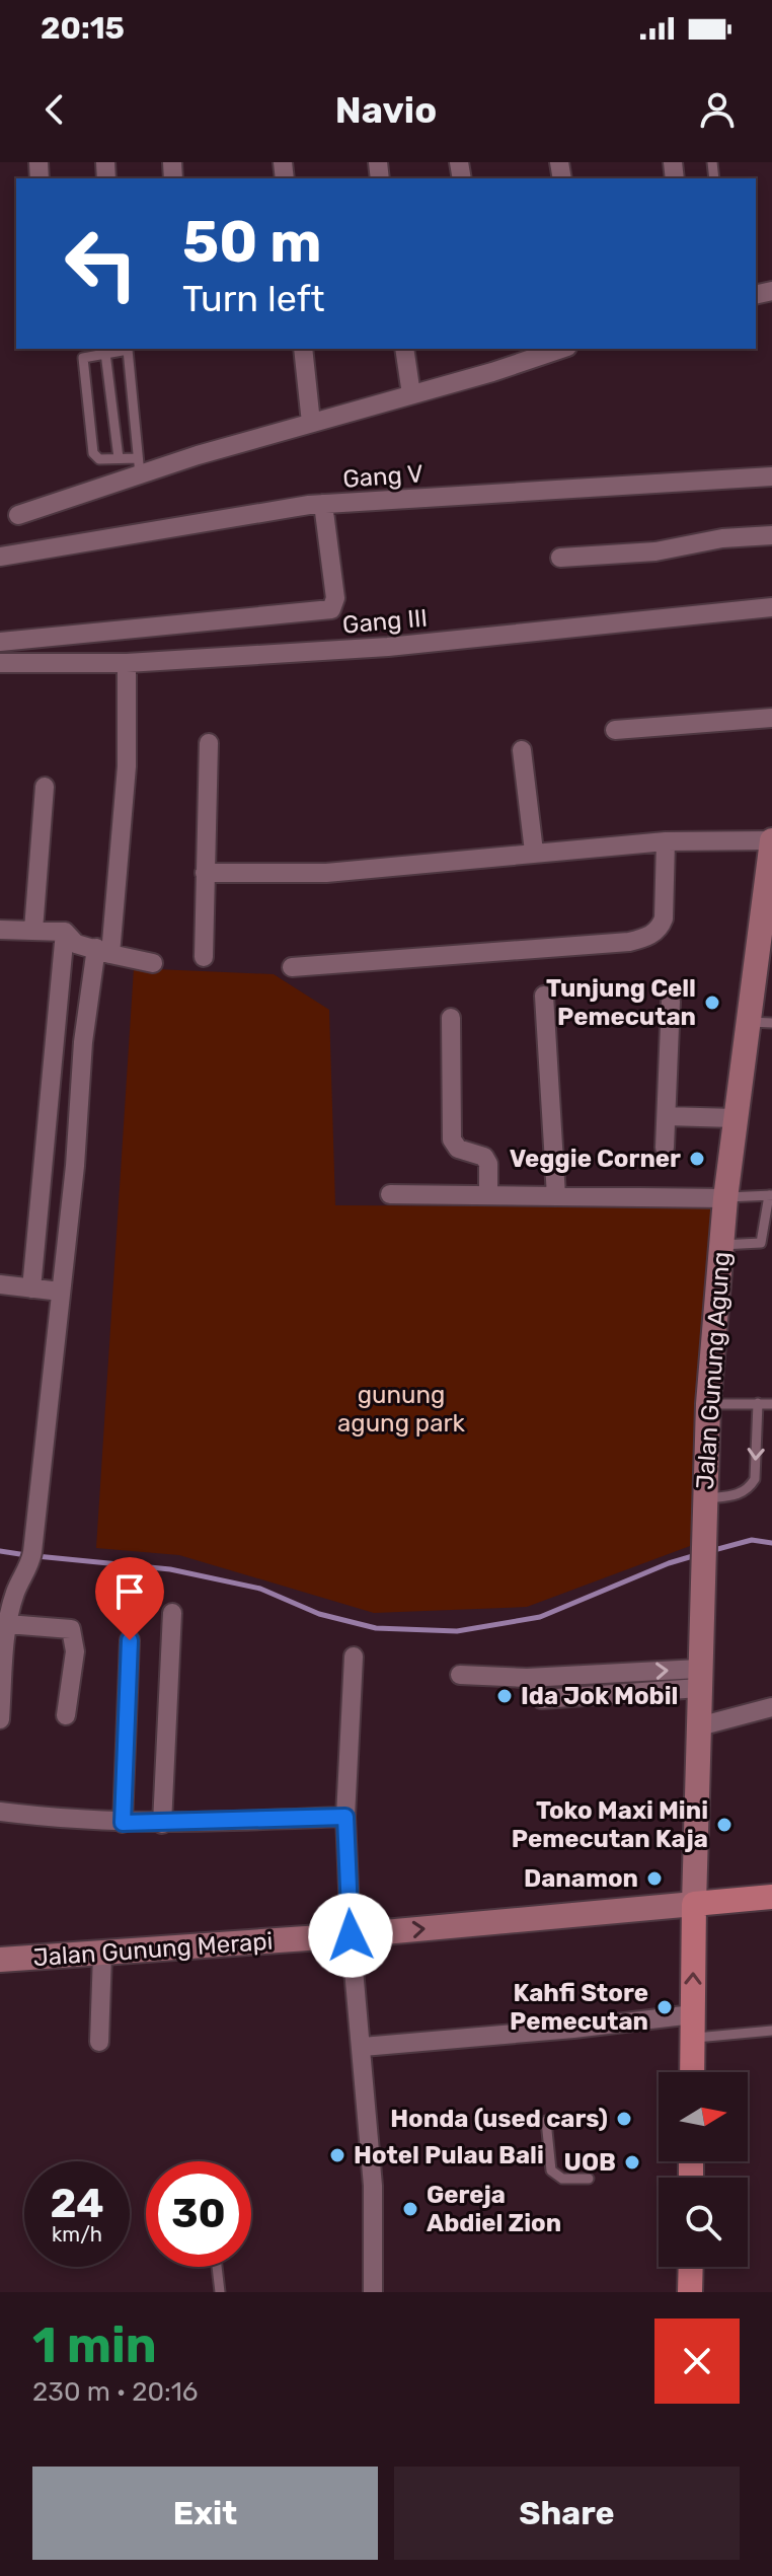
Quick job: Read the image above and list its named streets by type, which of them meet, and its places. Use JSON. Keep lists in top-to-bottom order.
{
  "streets": {
    "main road": ["Jalan Gunung Agung", "Jalan Gunung Merapi"],
    "street": ["Gang V", "Gang III"]
  },
  "crossings": [
    ["Jalan Gunung Agung", "Jalan Gunung Merapi"]
  ],
  "one_way": ["Jalan Gunung Merapi"],
  "parks": ["gunung agung park"],
  "places": [
    "Tunjung Cell Pemecutan",
    "Veggie Corner",
    "Ida Jok Mobil",
    "Toko Maxi Mini Pemecutan Kaja",
    "Danamon",
    "Kahfi Store Pemecutan",
    "Honda (used cars)",
    "Hotel Pulau Bali",
    "UOB",
    "Gereja Abdiel Zion"
  ],
  "north": "right",
  "page": {
    "status": "20:15",
    "header": "Navio",
    "turn": ["50 m", "Turn left"],
    "speed": "24 km/h",
    "limit": "30",
    "heading": ["1 min", "230 m · 20:16"],
    "buttons": ["Exit", "Share"]
  }
}
